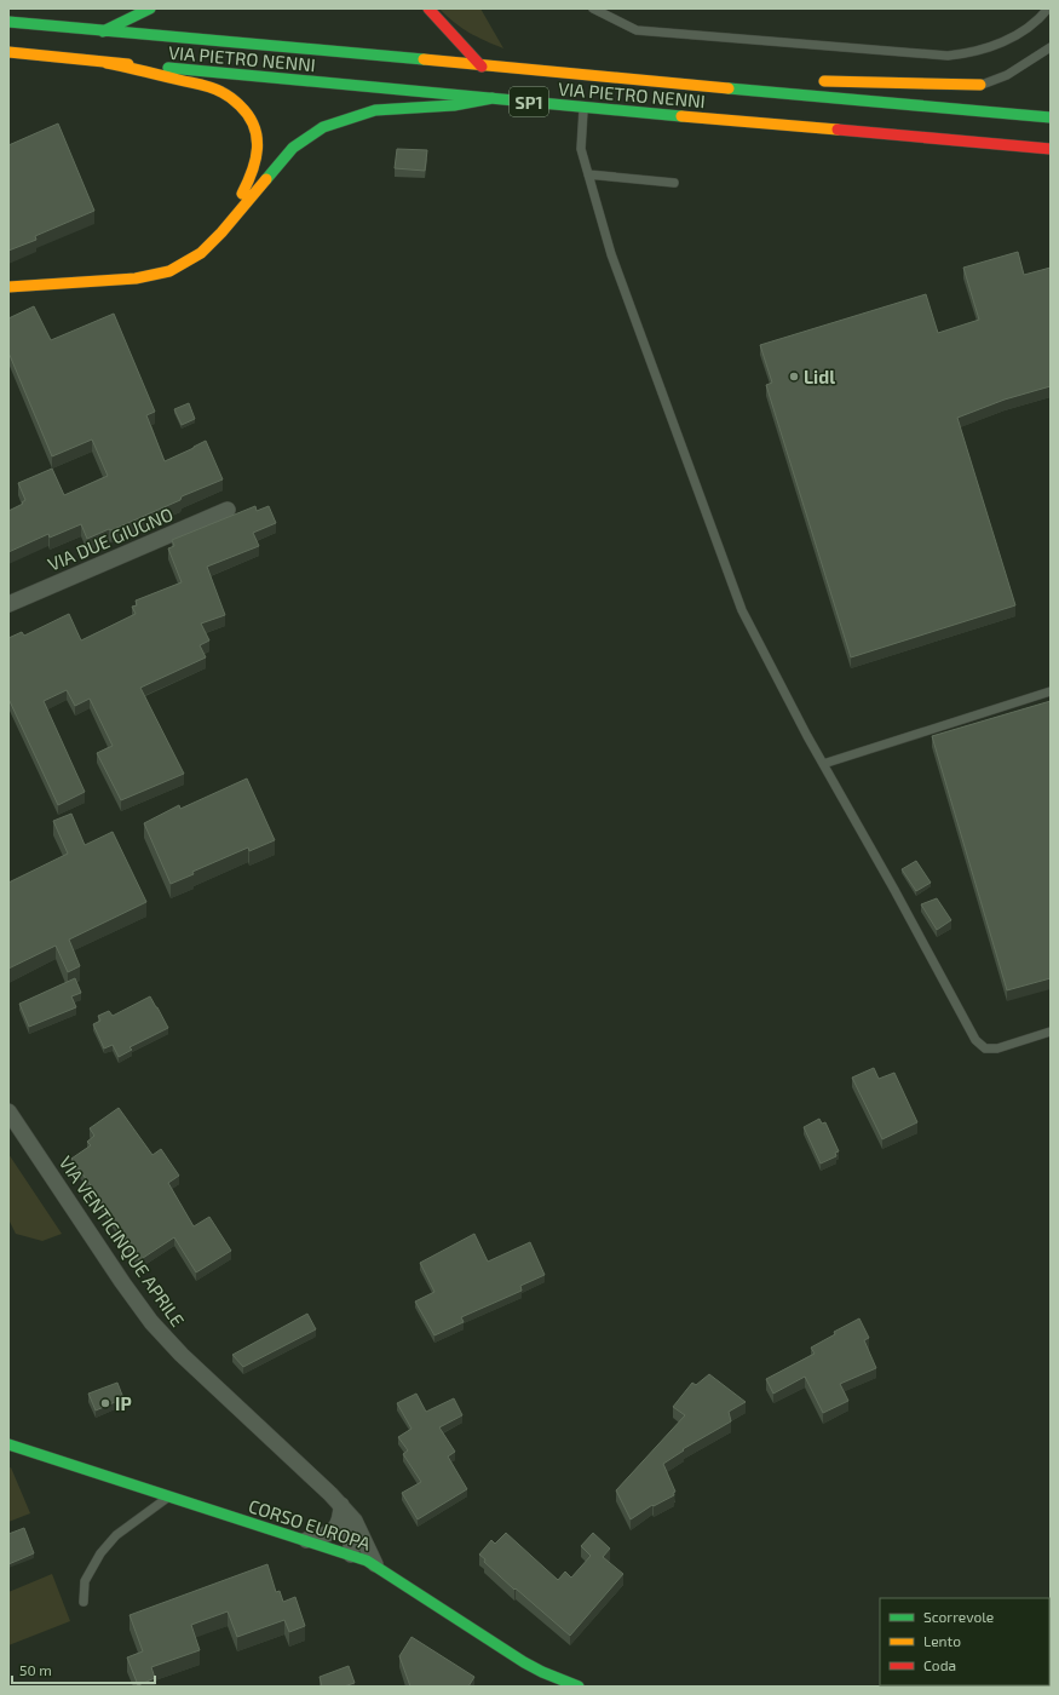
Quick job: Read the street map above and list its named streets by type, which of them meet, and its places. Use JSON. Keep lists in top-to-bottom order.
{
  "streets": {
    "main road": ["VIA PIETRO NENNI", "SP1", "CORSO EUROPA"],
    "street": ["VIA DUE GIUGNO", "VIA VENTICINQUE APRILE"]
  },
  "crossings": [
    ["VIA VENTICINQUE APRILE", "CORSO EUROPA"]
  ],
  "places": ["Lidl", "IP"],
  "legend": ["Scorrevole", "Lento", "Coda"],
  "scale_bar": "50 m"
}
